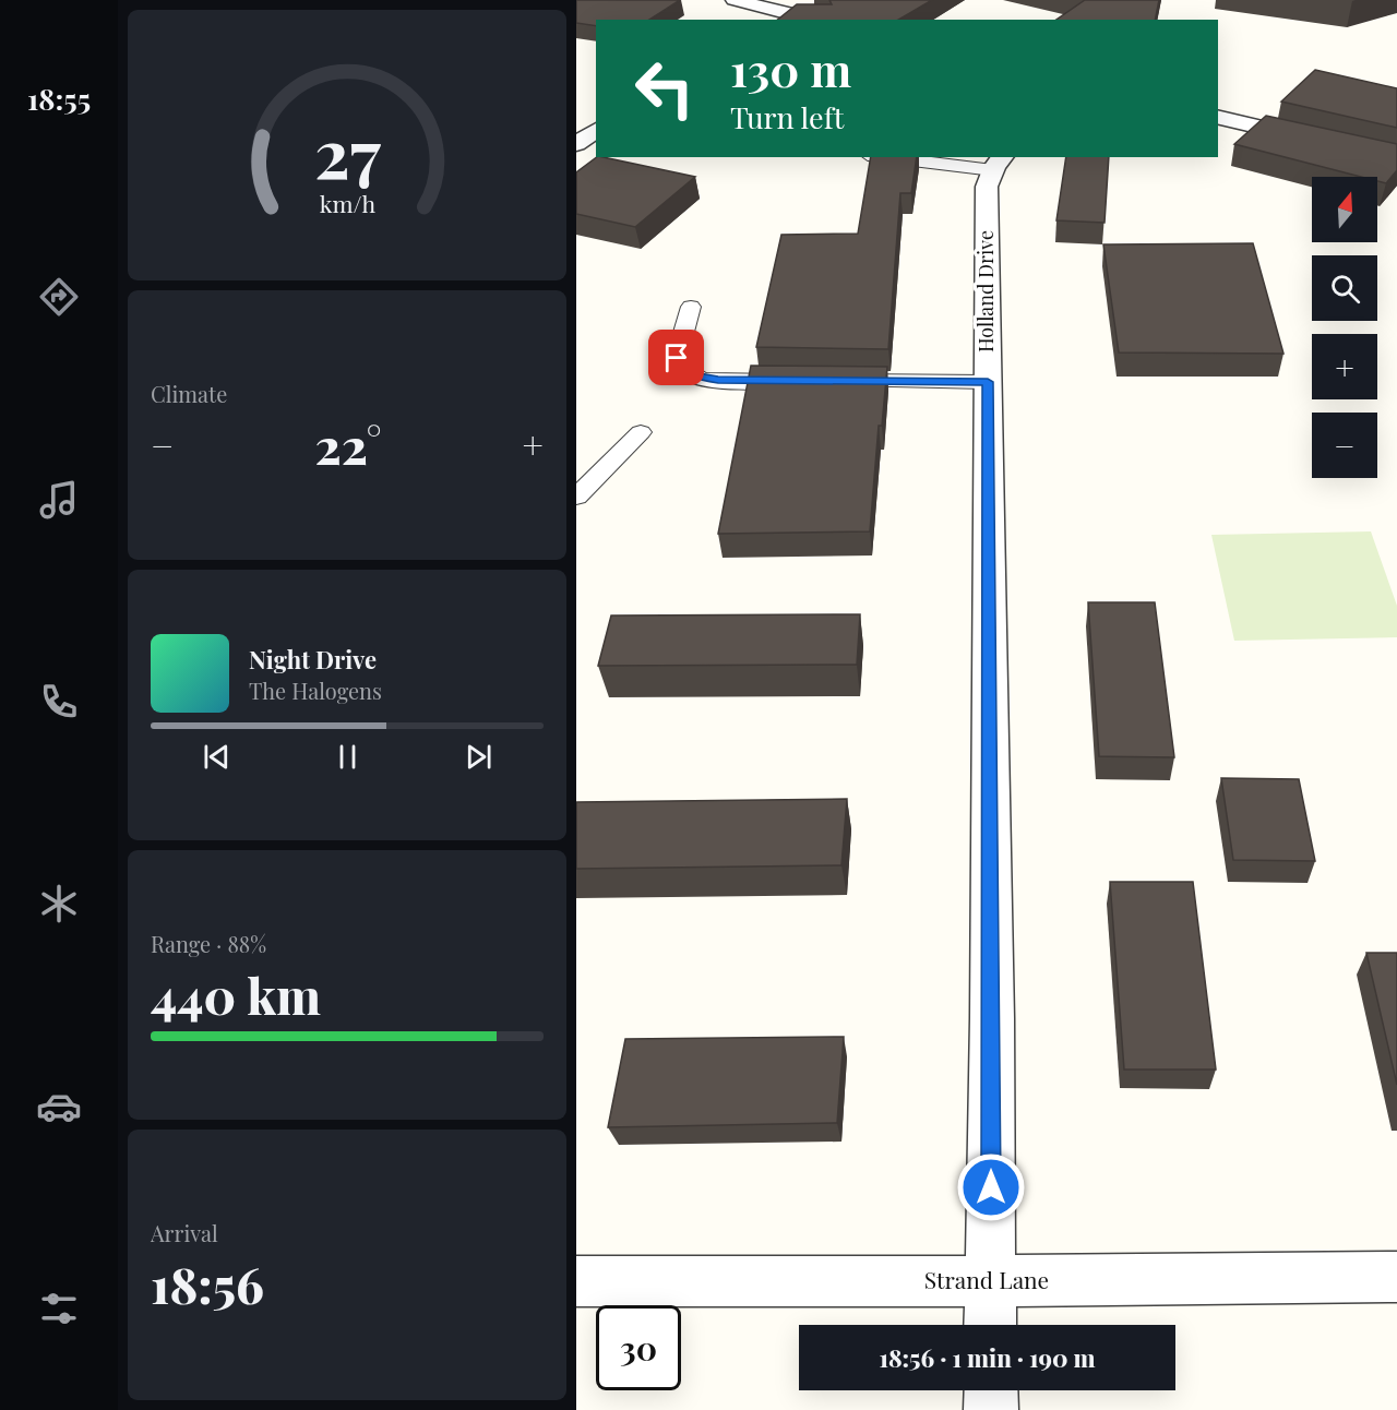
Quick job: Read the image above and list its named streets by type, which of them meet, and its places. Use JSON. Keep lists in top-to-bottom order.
{
  "streets": {
    "street": ["Holland Drive", "Strand Lane"]
  },
  "crossings": [
    ["Holland Drive", "Strand Lane"]
  ],
  "north": "top",
  "page": {
    "tabs": "18:55",
    "turn": ["130 m", "Turn left"],
    "map_buttons": ["+", "−"],
    "tile": [
      "Climate",
      ["Range · 88%", "440 km"],
      ["Arrival", "18:56"]
    ],
    "heat": ["−", "22°", "+"],
    "song": ["Night Drive", "The Halogens"],
    "limit": "30",
    "trip": "18:56 · 1 min · 190 m",
    "gauge": ["27", "km/h"]
  }
}
